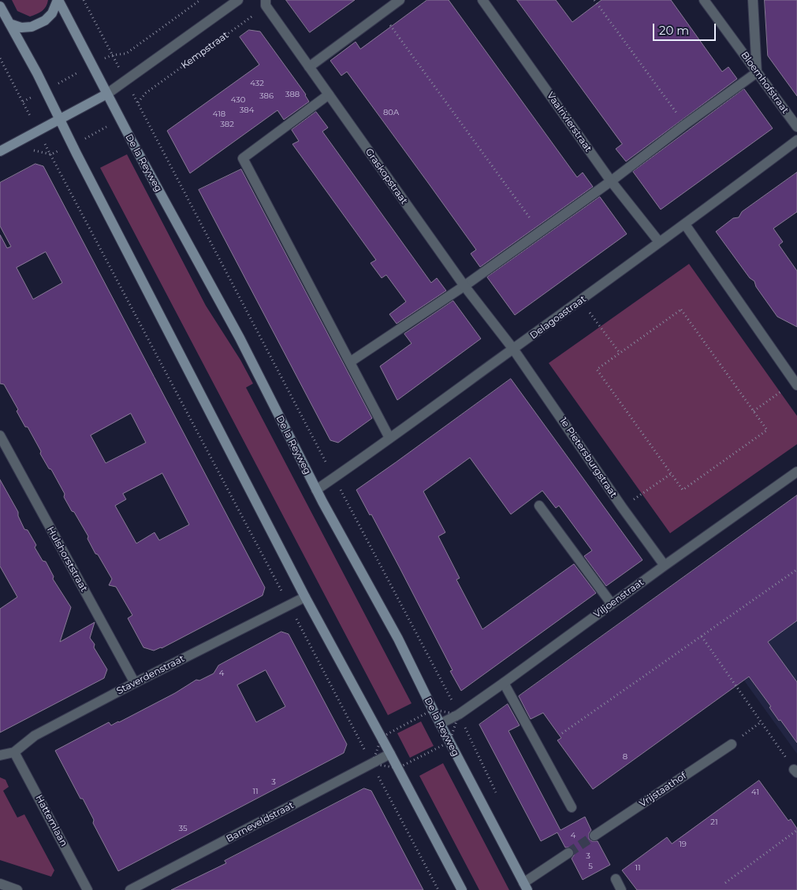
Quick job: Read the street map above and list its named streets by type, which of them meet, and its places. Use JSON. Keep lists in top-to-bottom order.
{
  "streets": {
    "street": [
      "Bloemhofstraat",
      "Vaalrivierstraat",
      "De la Reyweg",
      "Graskopstraat",
      "Delagoastraat",
      "1e Pietersburgstraat",
      "Hulshorststraat",
      "Viljoenstraat",
      "Staverdenstraat",
      "Vrijstaathof",
      "Hattemlaan",
      "Barneveldstraat"
    ],
    "path": ["Kempstraat"]
  },
  "crossings": [
    ["Kempstraat", "De la Reyweg"],
    ["Kempstraat", "Graskopstraat"],
    ["Vaalrivierstraat", "Delagoastraat"],
    ["De la Reyweg", "Delagoastraat"],
    ["De la Reyweg", "Viljoenstraat"],
    ["Graskopstraat", "Delagoastraat"],
    ["Graskopstraat", "1e Pietersburgstraat"],
    ["Delagoastraat", "1e Pietersburgstraat"],
    ["1e Pietersburgstraat", "Viljoenstraat"],
    ["Hulshorststraat", "Staverdenstraat"],
    ["Staverdenstraat", "Hattemlaan"]
  ],
  "house_numbers": [
    "432",
    "388",
    "386",
    "430",
    "384",
    "80A",
    "418",
    "382",
    "4",
    "8",
    "3",
    "11",
    "41",
    "21",
    "35",
    "4",
    "19",
    "3",
    "5",
    "11"
  ],
  "scale_bar": "20 m"
}
